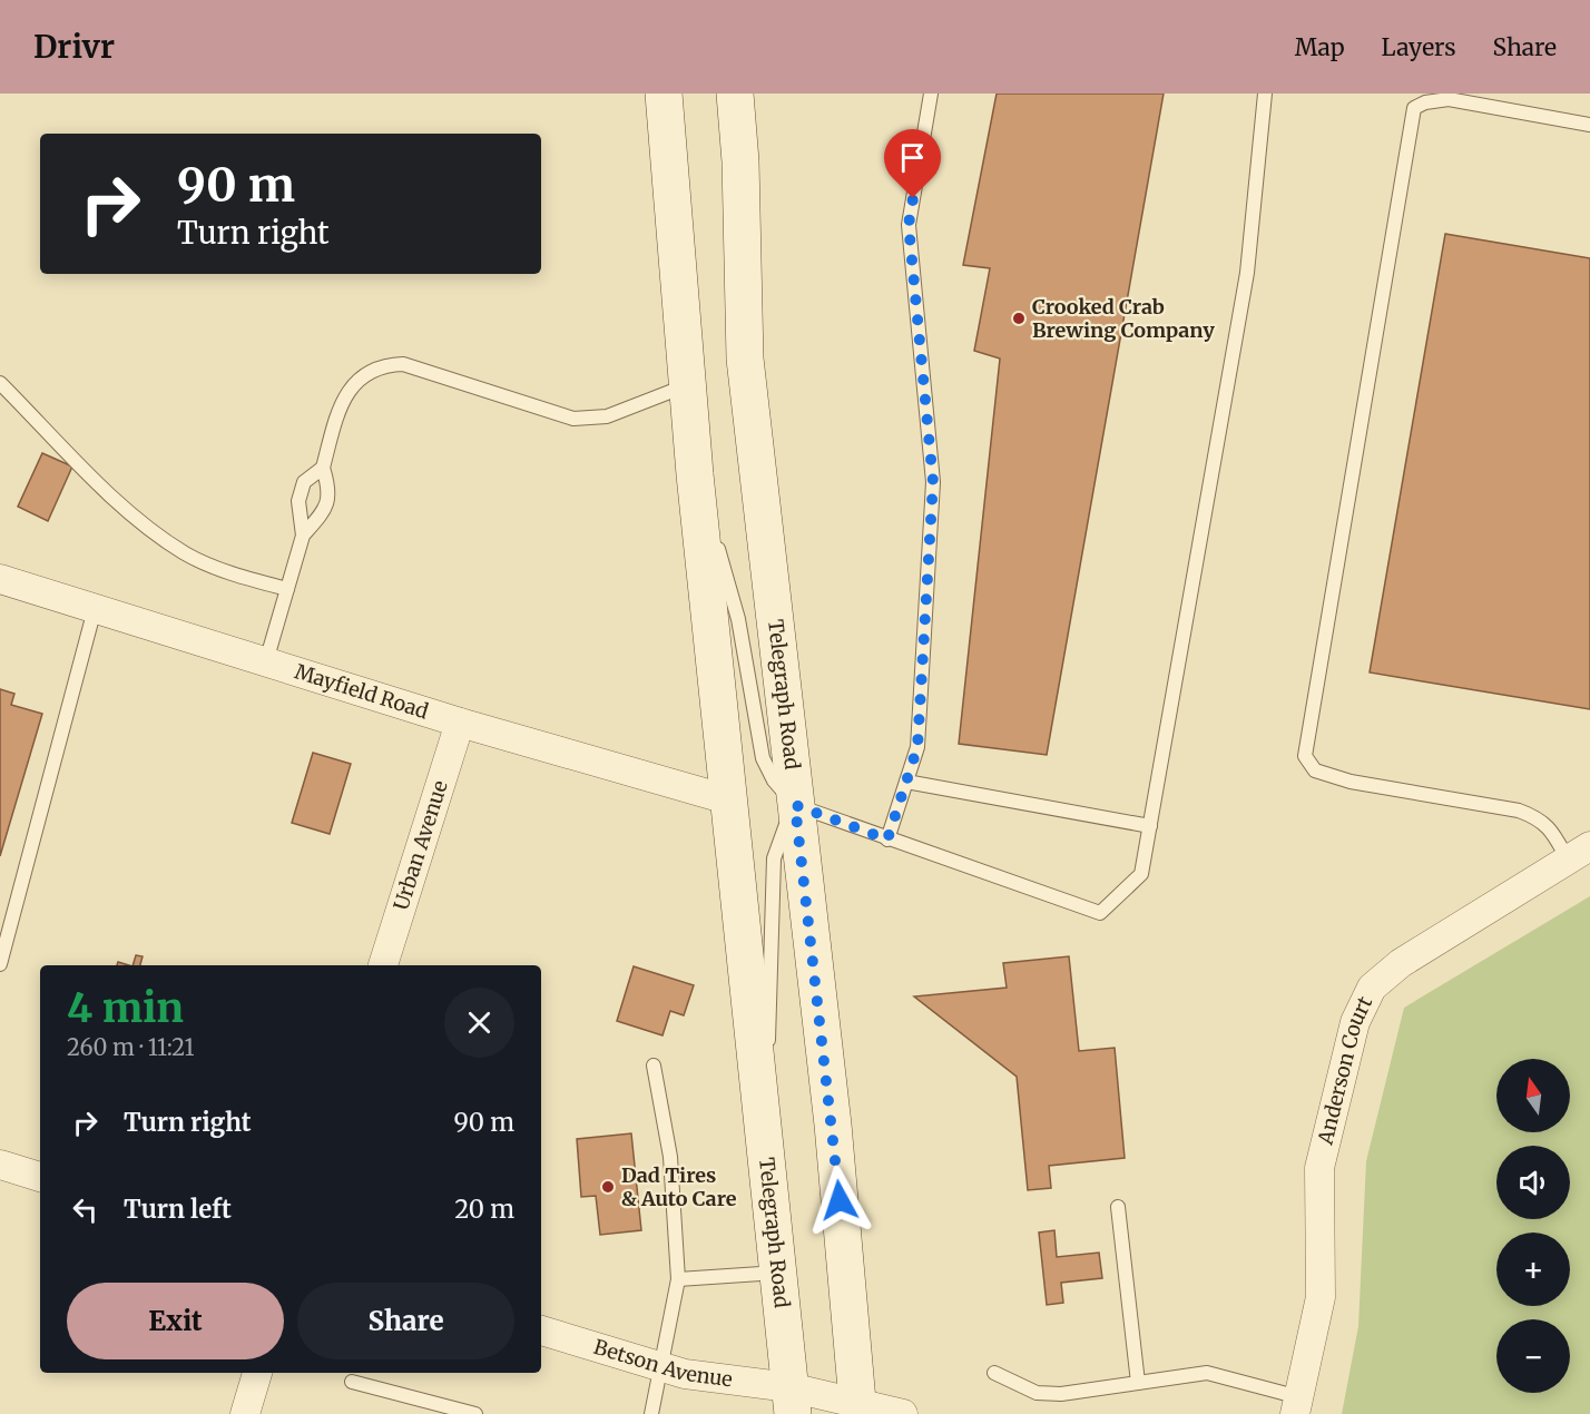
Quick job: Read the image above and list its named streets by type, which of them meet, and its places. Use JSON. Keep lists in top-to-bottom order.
{
  "streets": {
    "main road": ["Telegraph Road"],
    "street": [
      "Mayfield Road",
      "Urban Avenue",
      "Anderson Court",
      "Betson Avenue"
    ]
  },
  "crossings": [
    ["Mayfield Road", "Telegraph Road"],
    ["Mayfield Road", "Urban Avenue"],
    ["Telegraph Road", "Betson Avenue"]
  ],
  "places": ["Crooked Crab Brewing Company", "Dad Tires & Auto Care"],
  "north": "top",
  "page": {
    "header": "Drivr",
    "nav": ["Map", "Layers", "Share"],
    "turn": ["90 m", "Turn right"],
    "heading": ["4 min", "260 m · 11:21"],
    "map_buttons": ["+", "−"],
    "list": [
      {
        "name": "Turn right",
        "value": "90 m"
      },
      {
        "name": "Turn left",
        "value": "20 m"
      }
    ],
    "buttons": ["Exit", "Share"]
  }
}
